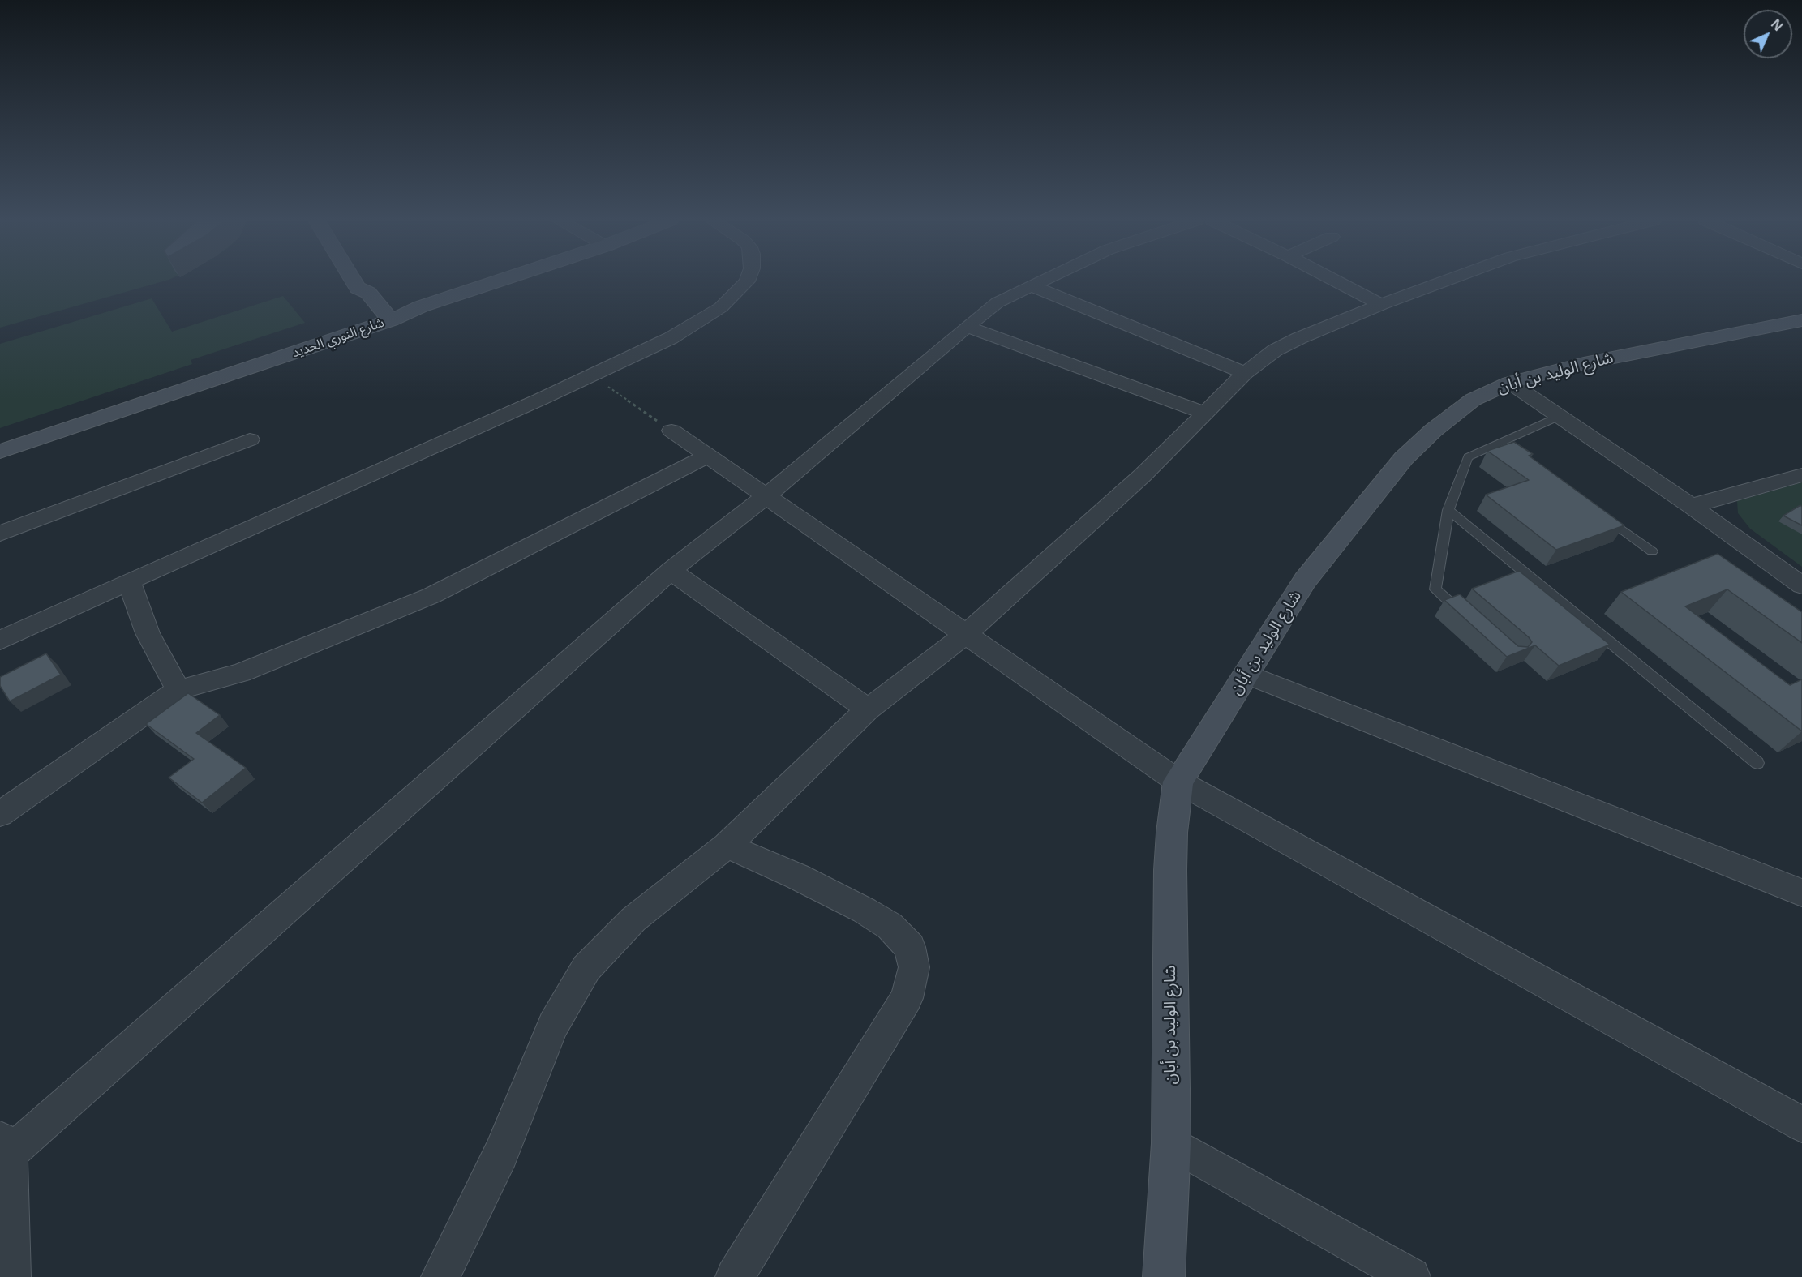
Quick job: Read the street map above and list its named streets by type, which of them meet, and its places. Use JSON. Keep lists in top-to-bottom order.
{
  "streets": {
    "street": ["شارع النوري الحديد", "شارع الوليد بن أبان"]
  },
  "north": "top right"
}
